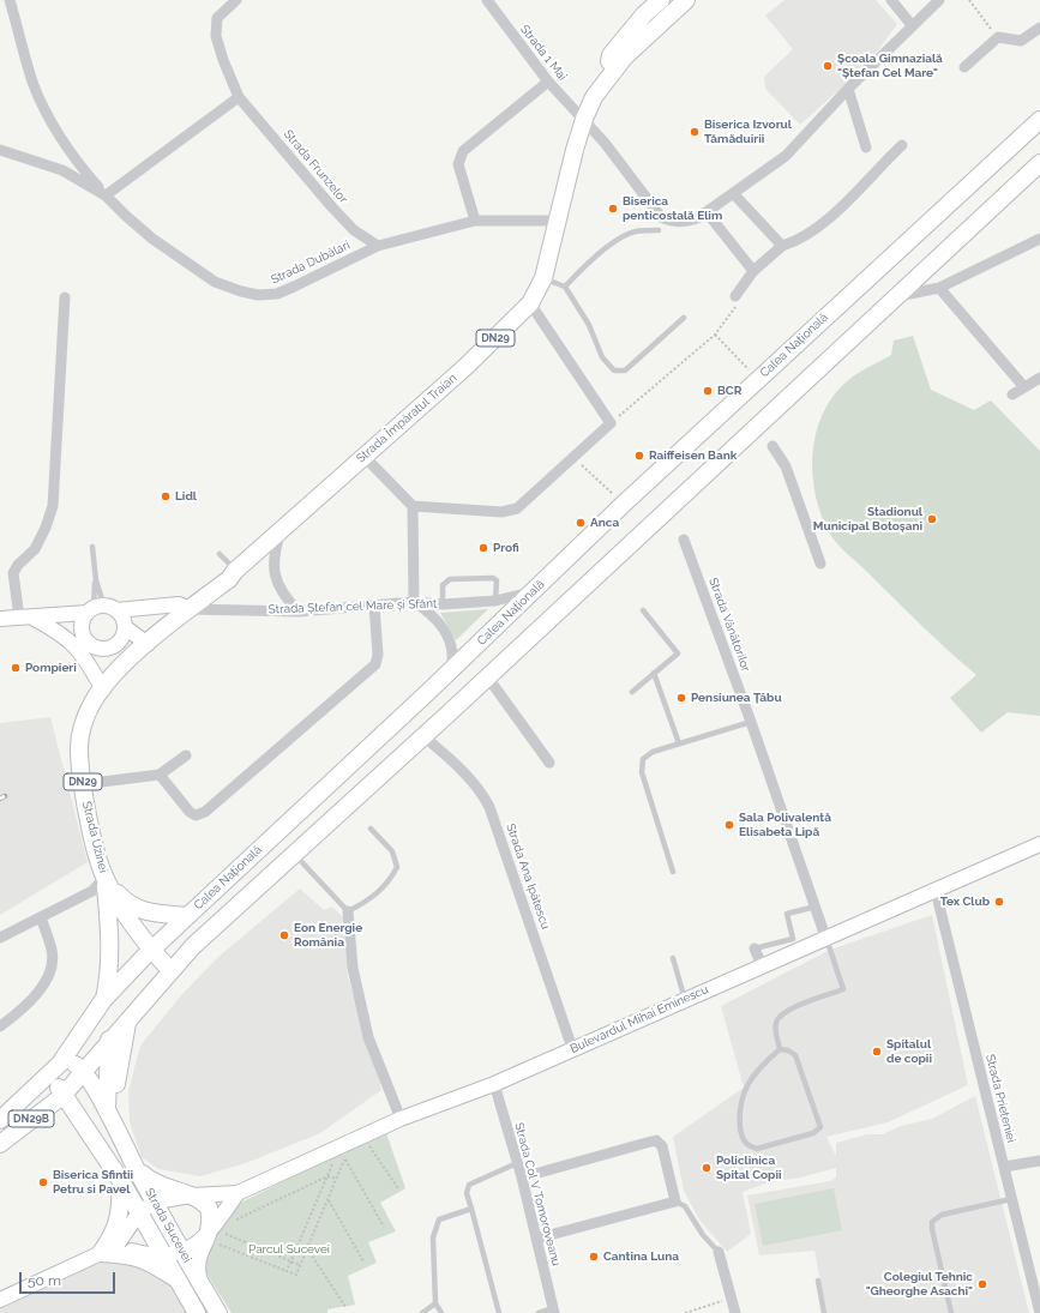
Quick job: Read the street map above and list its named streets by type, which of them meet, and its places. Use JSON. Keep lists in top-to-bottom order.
{
  "streets": {
    "main road": [
      "DN29",
      "Calea Națională",
      "Strada Împăratul Traian",
      "Strada Ștefan cel Mare și Sfânt",
      "Strada Uzinei",
      "Bulevardul Mihai Eminescu",
      "DN29B",
      "Strada Sucevei"
    ],
    "street": [
      "Strada 1 Mai",
      "Strada Frunzelor",
      "Strada Dubălari",
      "Strada Vânătorilor",
      "Strada Ana Ipătescu",
      "Strada Prieteniei",
      "Strada Col V Tomoroveanu"
    ]
  },
  "crossings": [
    ["Strada 1 Mai", "Strada Împăratul Traian"],
    ["Strada Frunzelor", "Strada Dubălari"],
    ["Strada Dubălari", "Strada Împăratul Traian"],
    ["DN29", "Calea Națională"],
    ["DN29", "Strada Uzinei"],
    ["Calea Națională", "Strada Ștefan cel Mare și Sfânt"],
    ["Calea Națională", "Strada Uzinei"],
    ["Calea Națională", "Strada Ana Ipătescu"],
    ["Calea Națională", "Strada Sucevei"],
    ["Strada Împăratul Traian", "Strada Ștefan cel Mare și Sfânt"],
    ["Strada Împăratul Traian", "Strada Uzinei"],
    ["Strada Vânătorilor", "Bulevardul Mihai Eminescu"],
    ["Strada Ana Ipătescu", "Bulevardul Mihai Eminescu"],
    ["Bulevardul Mihai Eminescu", "Strada Prieteniei"],
    ["Bulevardul Mihai Eminescu", "Strada Col V Tomoroveanu"],
    ["Bulevardul Mihai Eminescu", "Strada Sucevei"]
  ],
  "parks": ["Parcul Sucevei"],
  "places": [
    "Școala Gimnazială \"Ștefan Cel Mare\"",
    "Biserica Izvorul Tămăduirii",
    "Biserica penticostală Elim",
    "BCR",
    "Raiffeisen Bank",
    "Lidl",
    "Stadionul Municipal Botoșani",
    "Anca",
    "Profi",
    "Pompieri",
    "Pensiunea Țâbu",
    "Sala Polivalentă Elisabeta Lipă",
    "Tex Club",
    "Eon Energie România",
    "Spitalul de copii",
    "Policlinica Spital Copii",
    "Biserica Sfintii Petru si Pavel",
    "Cantina Luna",
    "Colegiul Tehnic \"Gheorghe Asachi\""
  ],
  "scale_bar": "50 m"
}
